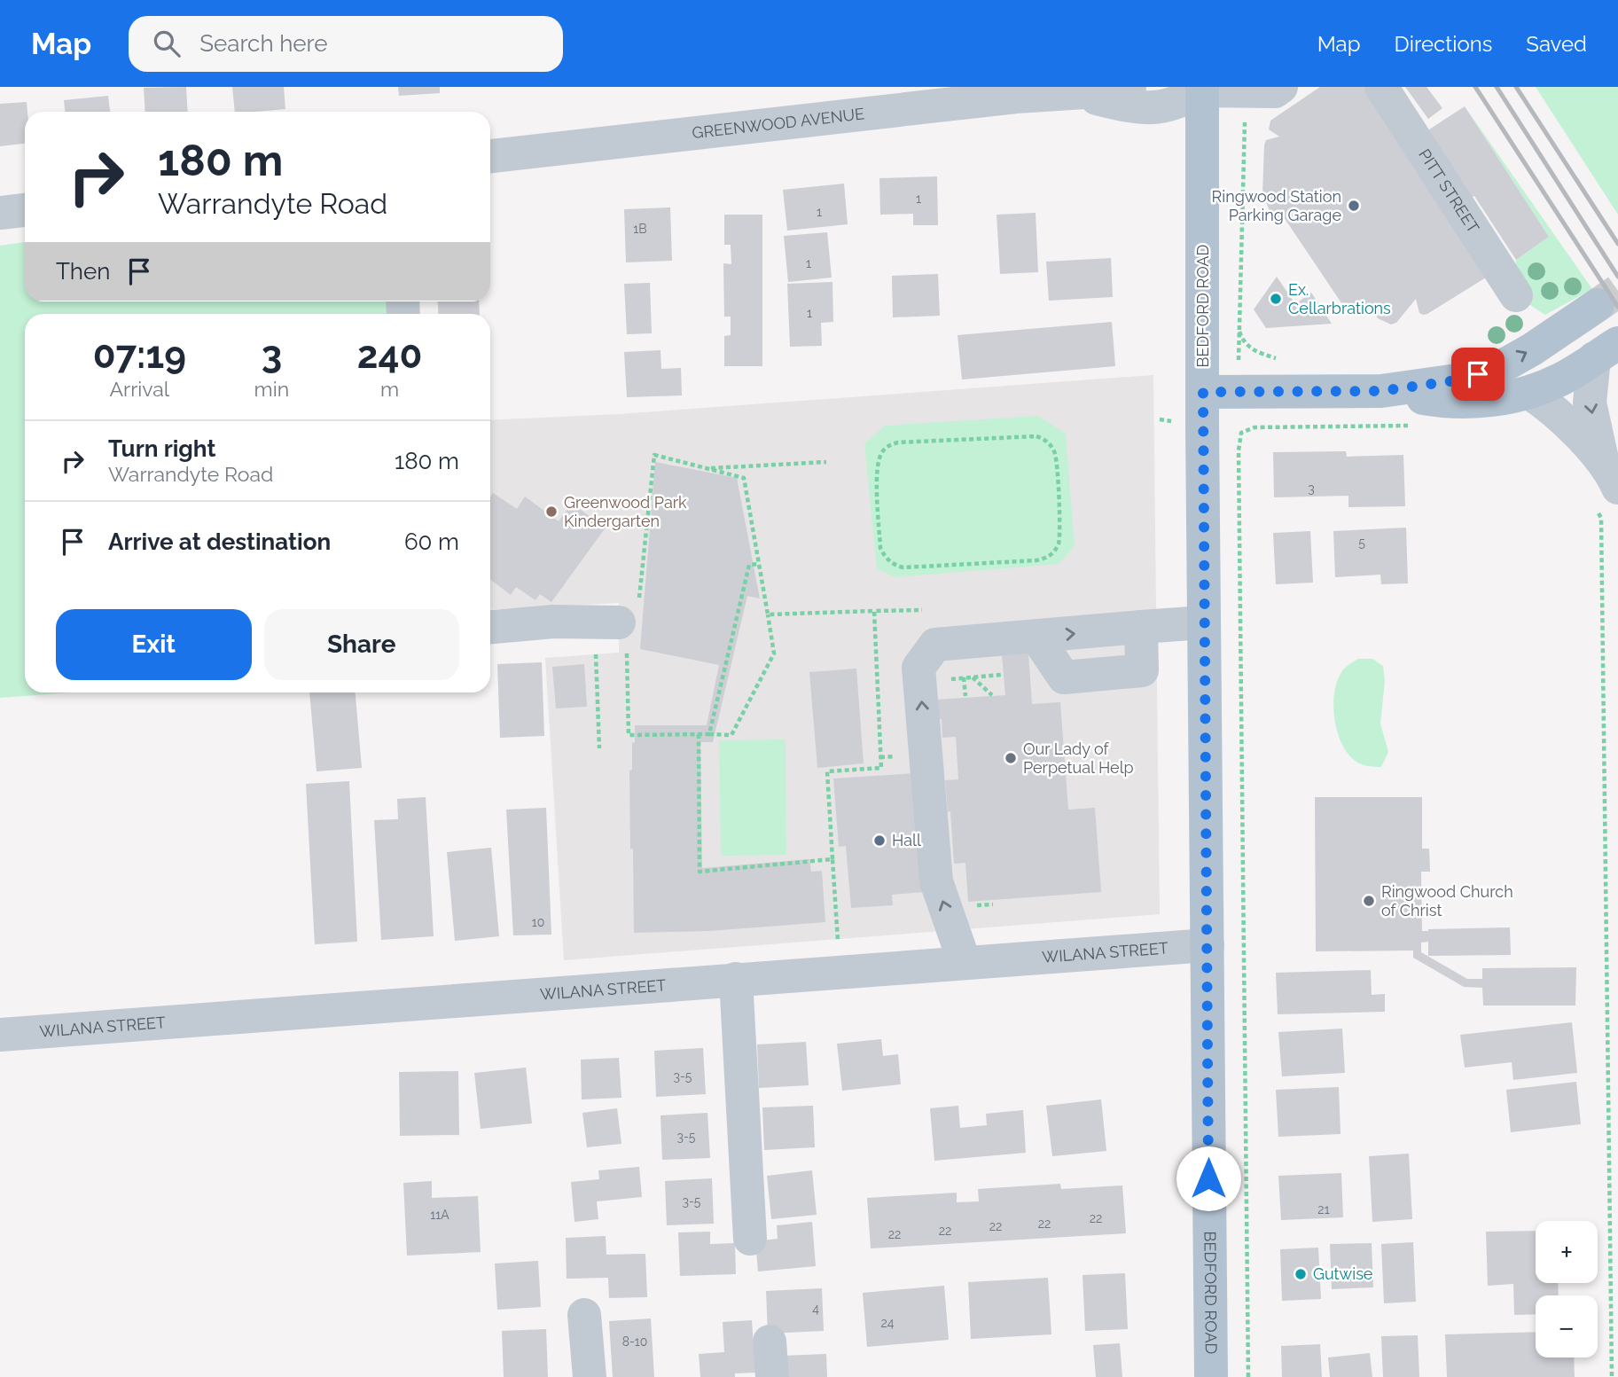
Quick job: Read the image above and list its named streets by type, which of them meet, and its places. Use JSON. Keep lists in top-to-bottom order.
{
  "streets": {
    "main road": ["BEDFORD ROAD"],
    "street": ["GREENWOOD AVENUE", "PITT STREET", "WILANA STREET"]
  },
  "crossings": [
    ["GREENWOOD AVENUE", "BEDFORD ROAD"],
    ["BEDFORD ROAD", "WILANA STREET"]
  ],
  "places": [
    "Ringwood Station Parking Garage",
    "Ex. Cellarbrations",
    "Greenwood Park Kindergarten",
    "Our Lady of Perpetual Help",
    "Hall",
    "Ringwood Church of Christ",
    "Gutwise"
  ],
  "house_numbers": [
    "1",
    "1",
    "1B",
    "1",
    "1",
    "3",
    "5",
    "10",
    "3-5",
    "3-5",
    "3-5",
    "21",
    "11A",
    "22",
    "22",
    "22",
    "22",
    "22",
    "4",
    "24",
    "8-10"
  ],
  "page": {
    "header": "Map",
    "search": "Search here",
    "nav": ["Map", "Directions", "Saved"],
    "turn": ["180 m", "Warrandyte Road"],
    "then": "Then",
    "eta": [
      "07:19",
      "Arrival",
      "3",
      "min",
      "240",
      "m"
    ],
    "list": [
      {
        "name": "Turn right",
        "note": "Warrandyte Road",
        "value": "180 m"
      },
      {
        "name": "Arrive at destination",
        "value": "60 m"
      }
    ],
    "buttons": ["Exit", "Share"],
    "map_buttons": ["+", "−"]
  }
}
